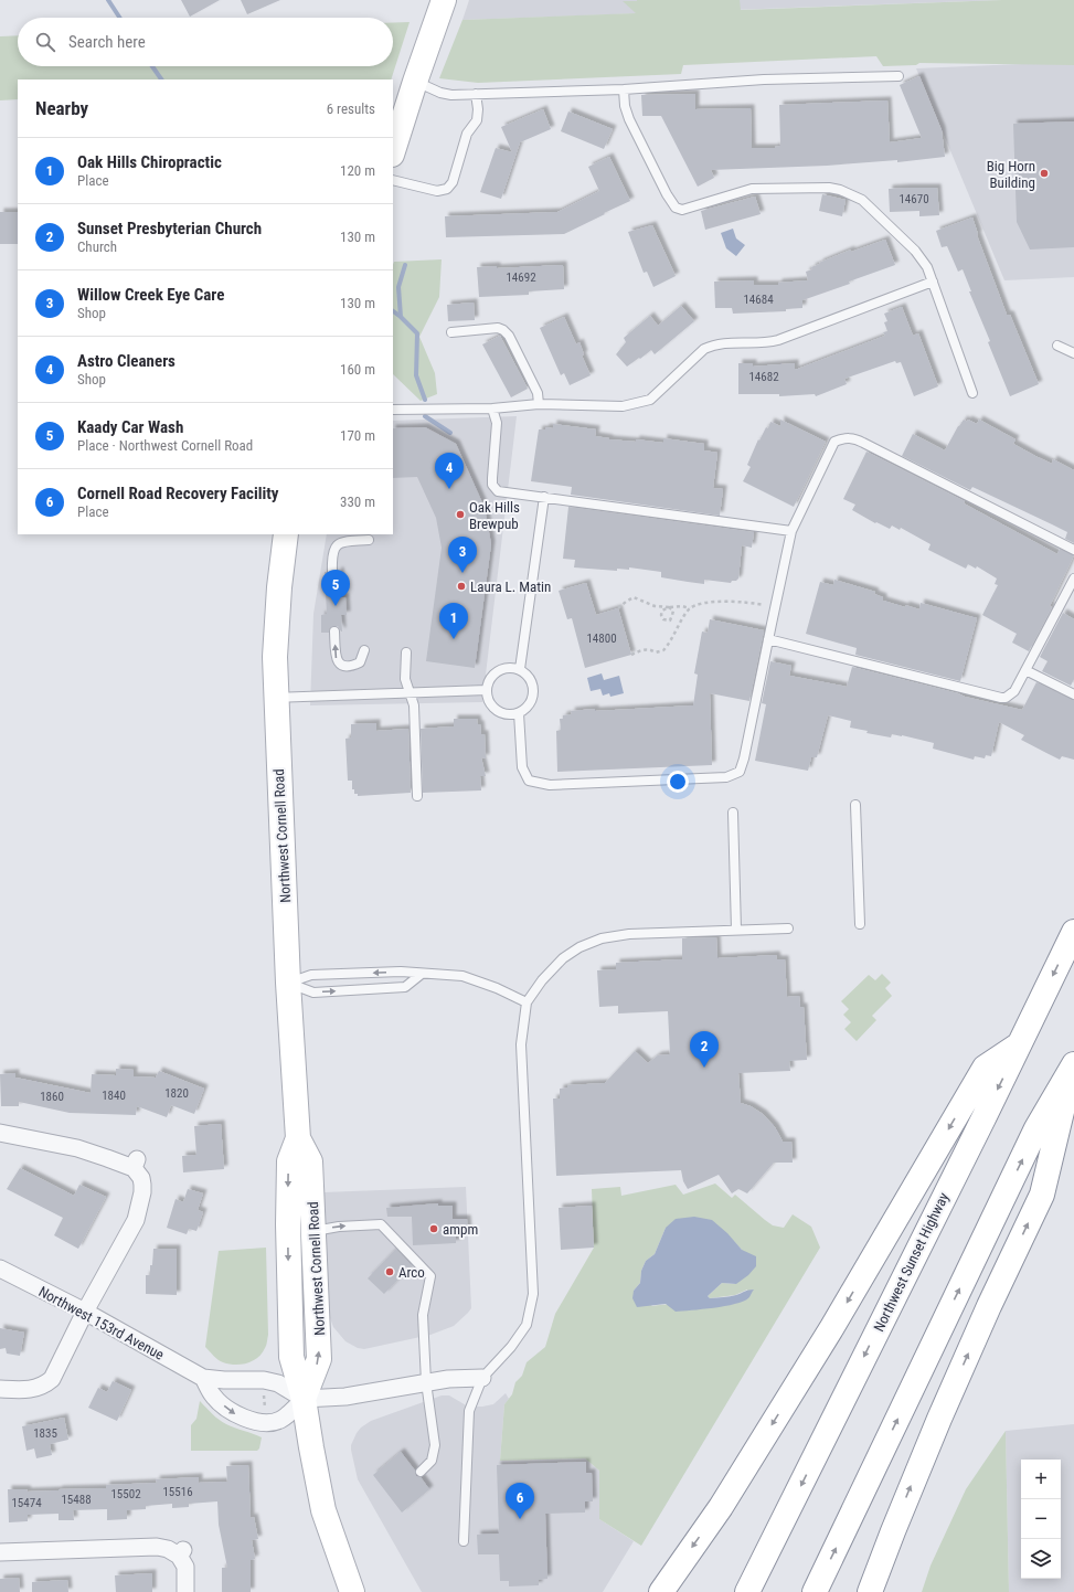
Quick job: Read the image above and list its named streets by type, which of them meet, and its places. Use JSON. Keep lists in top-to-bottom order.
{
  "streets": {
    "main road": ["Northwest Cornell Road", "Northwest Sunset Highway"],
    "street": ["Northwest 153rd Avenue"]
  },
  "crossings": [
    ["Northwest Cornell Road", "Northwest 153rd Avenue"]
  ],
  "places": [
    "Big Horn Building",
    "Oak Hills Brewpub",
    "Laura L. Matin",
    "ampm",
    "Arco"
  ],
  "house_numbers": [
    "14670",
    "14692",
    "14684",
    "14682",
    "14800",
    "1820",
    "1840",
    "1860",
    "1835",
    "15516",
    "15502",
    "15488",
    "15474"
  ],
  "page": {
    "search": "Search here",
    "heading": ["Nearby", "6 results"],
    "list": [
      {
        "mark": "1",
        "name": "Oak Hills Chiropractic",
        "note": "Place",
        "value": "120 m"
      },
      {
        "mark": "2",
        "name": "Sunset Presbyterian Church",
        "note": "Church",
        "value": "130 m"
      },
      {
        "mark": "3",
        "name": "Willow Creek Eye Care",
        "note": "Shop",
        "value": "130 m"
      },
      {
        "mark": "4",
        "name": "Astro Cleaners",
        "note": "Shop",
        "value": "160 m"
      },
      {
        "mark": "5",
        "name": "Kaady Car Wash",
        "note": "Place · Northwest Cornell Road",
        "value": "170 m"
      },
      {
        "mark": "6",
        "name": "Cornell Road Recovery Facility",
        "note": "Place",
        "value": "330 m"
      }
    ],
    "pins": [
      "4",
      "3",
      "5",
      "1",
      "2",
      "6"
    ],
    "map_buttons": ["+", "−"]
  }
}
